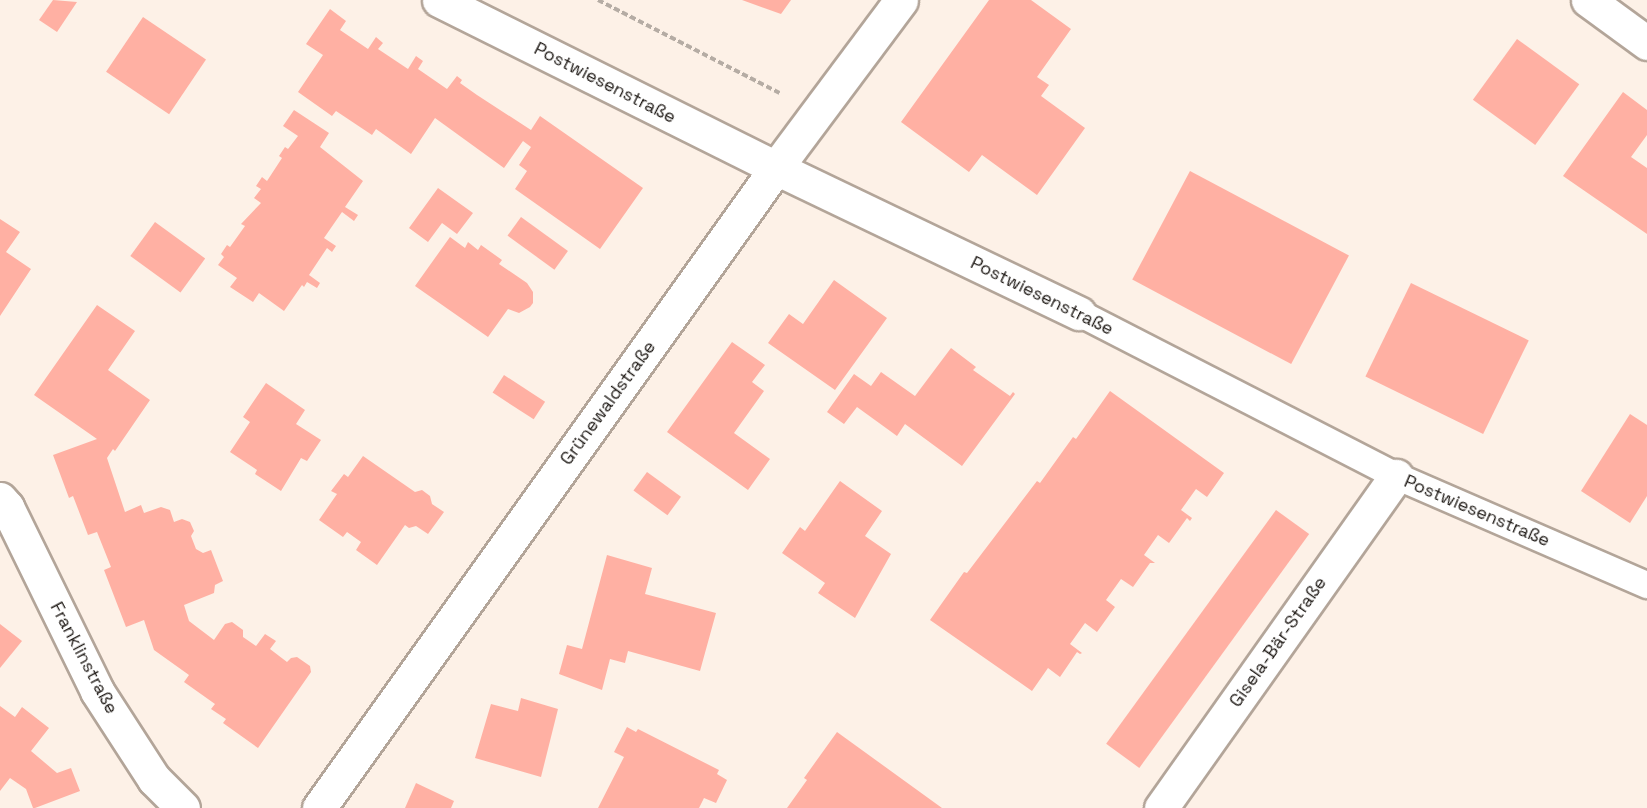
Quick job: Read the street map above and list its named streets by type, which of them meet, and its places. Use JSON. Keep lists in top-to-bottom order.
{
  "streets": {
    "street": [
      "Postwiesenstraße",
      "Grünewaldstraße",
      "Gisela-Bär-Straße",
      "Franklinstraße"
    ]
  },
  "crossings": [
    ["Postwiesenstraße", "Grünewaldstraße"],
    ["Postwiesenstraße", "Gisela-Bär-Straße"]
  ]
}
